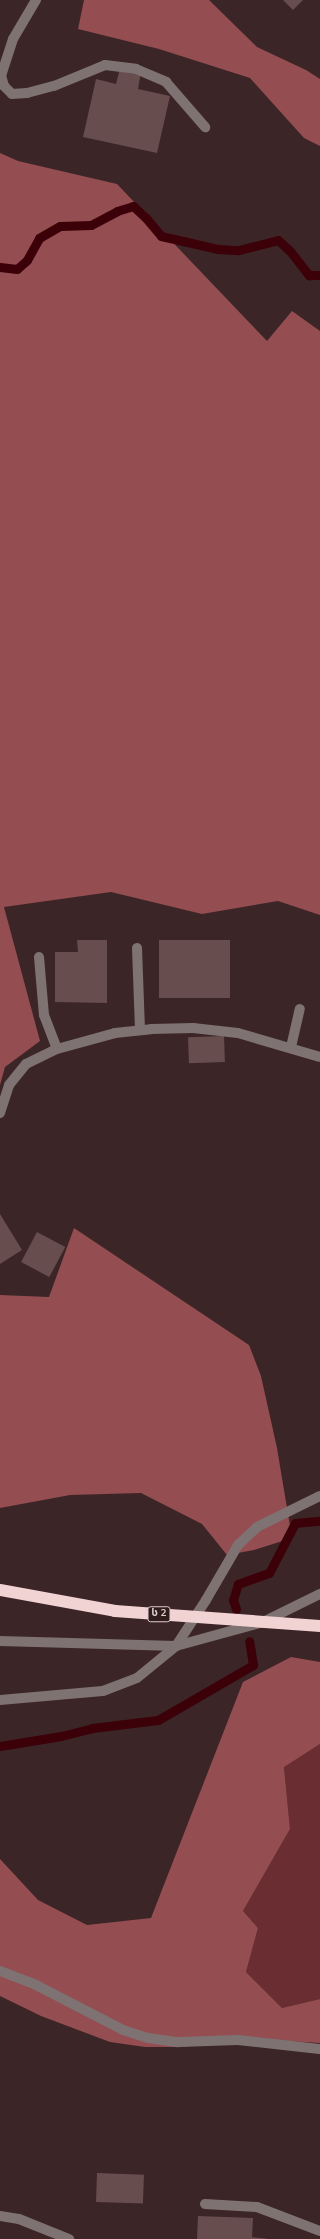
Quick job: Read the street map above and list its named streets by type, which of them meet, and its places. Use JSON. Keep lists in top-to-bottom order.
{
  "streets": {
    "highway": ["ს 2"]
  }
}
